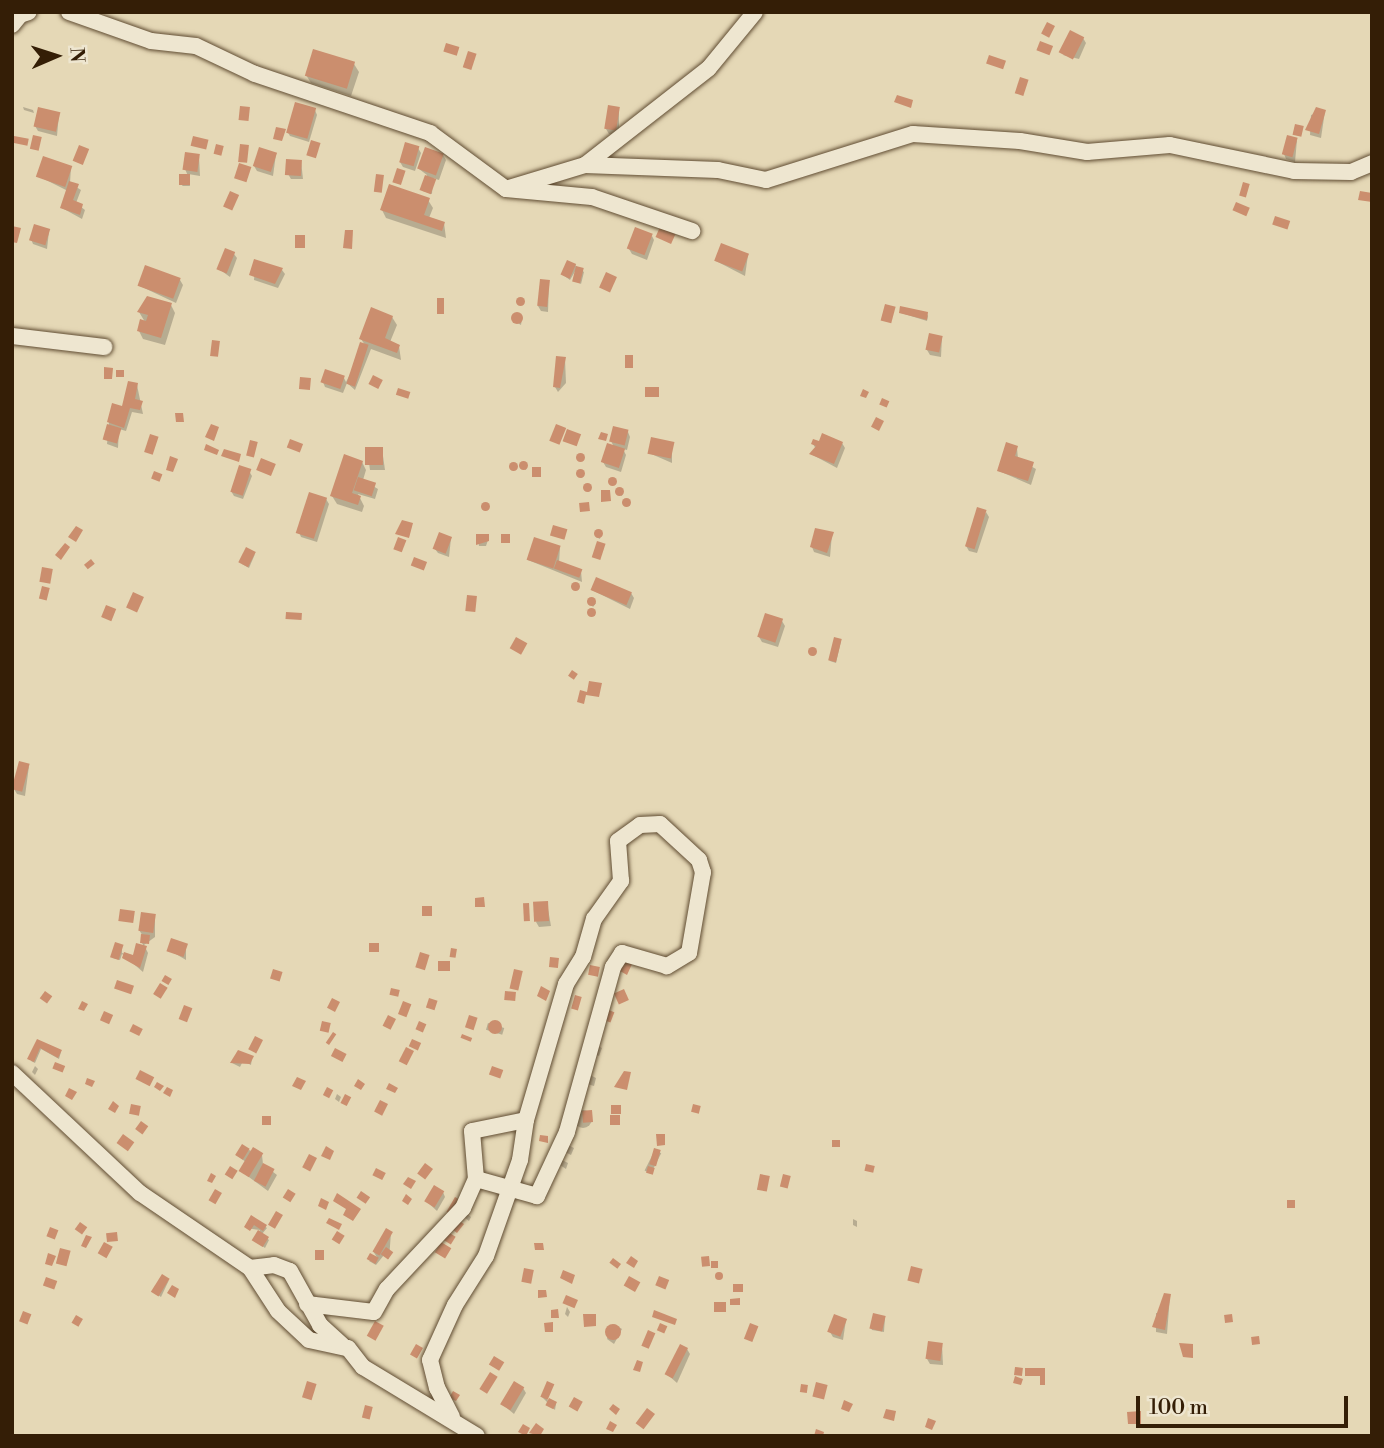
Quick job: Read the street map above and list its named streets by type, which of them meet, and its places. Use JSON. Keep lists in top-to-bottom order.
{
  "scale_bar": "100 m",
  "north": "right"
}
